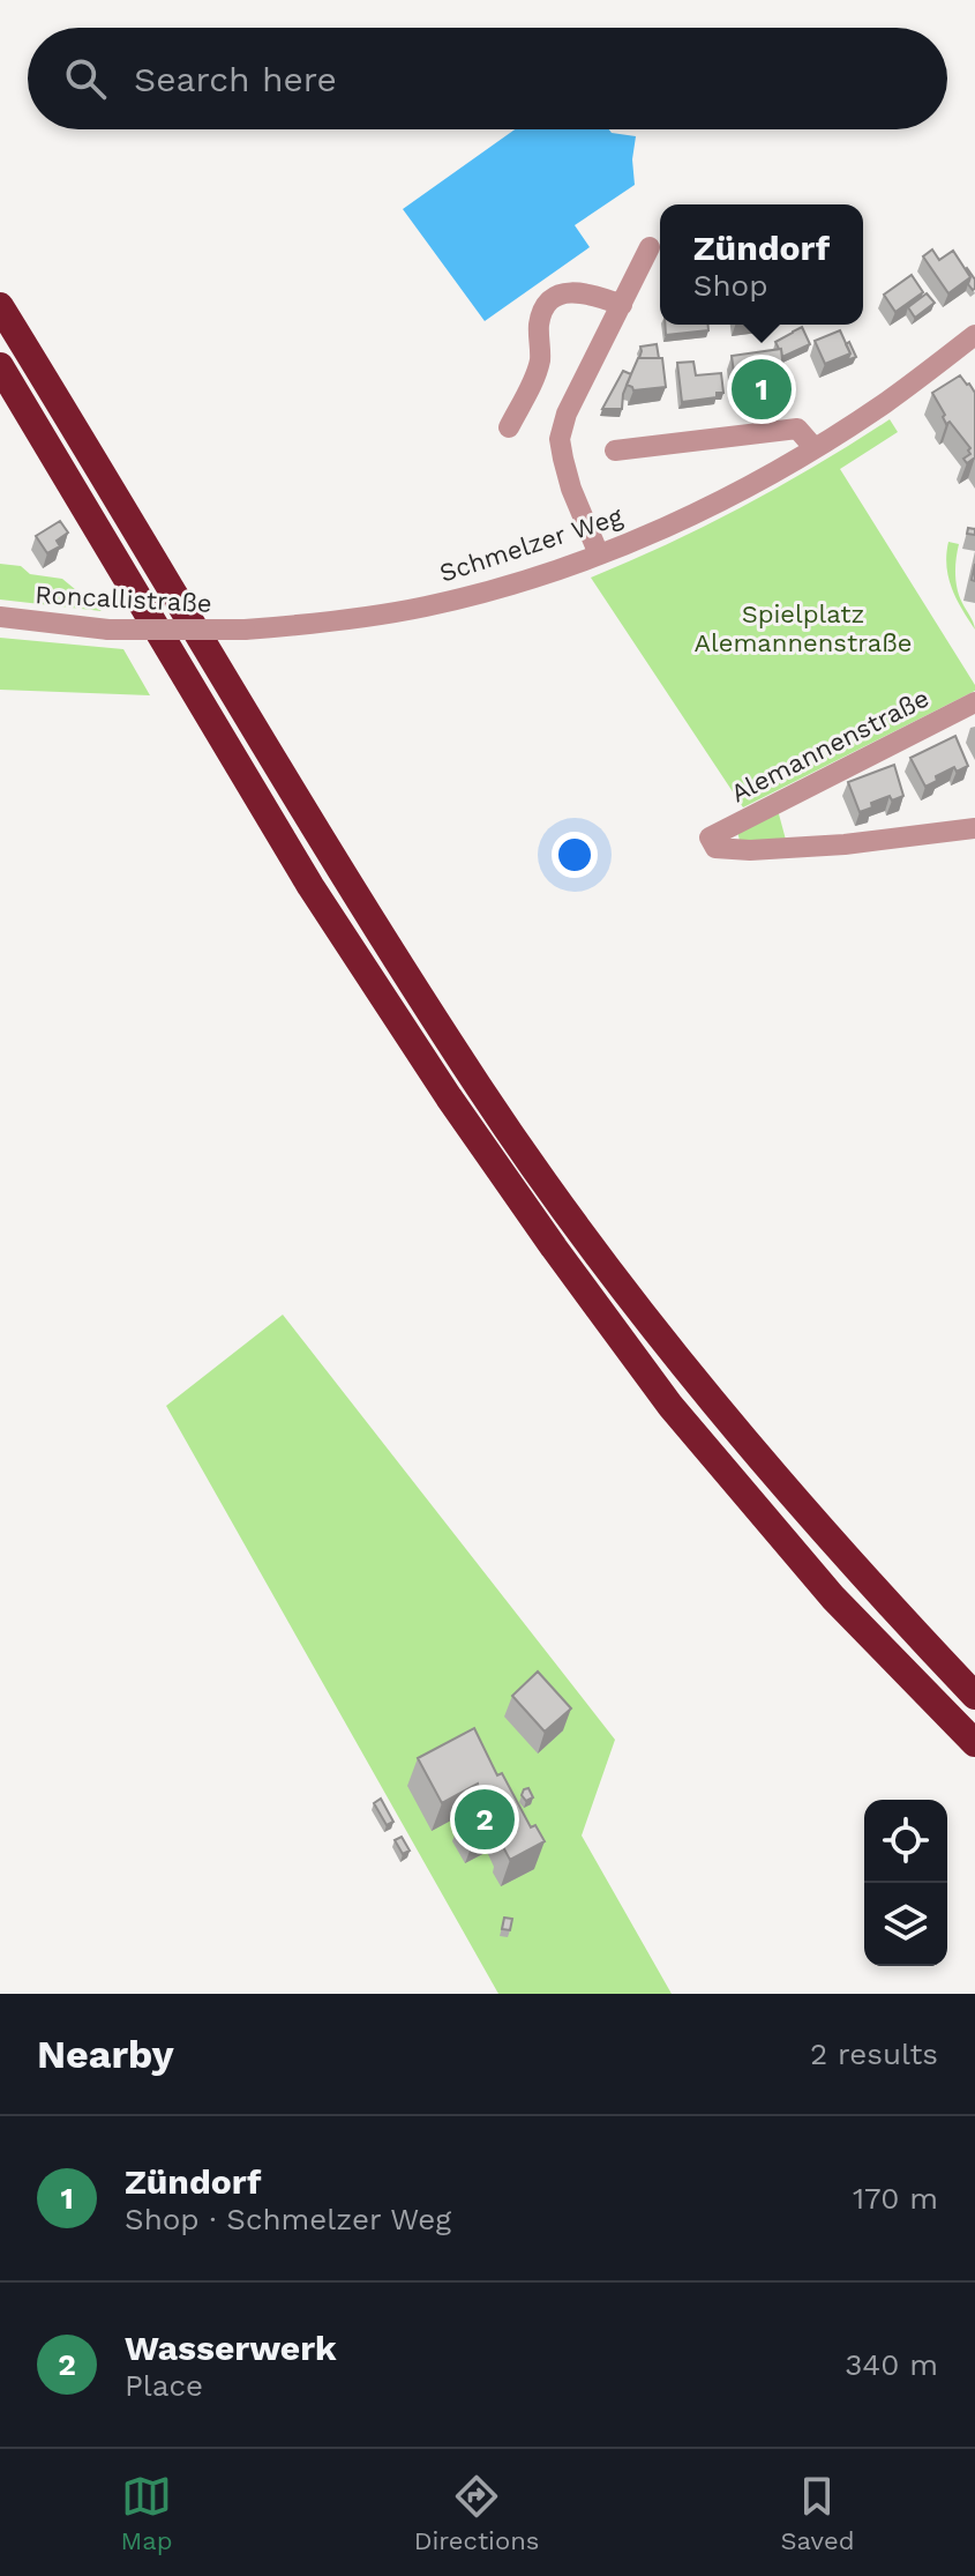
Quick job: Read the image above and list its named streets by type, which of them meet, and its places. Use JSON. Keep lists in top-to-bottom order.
{
  "streets": {
    "street": ["Schmelzer Weg", "Roncallistraße", "Alemannenstraße"]
  },
  "crossings": [
    ["Schmelzer Weg", "Roncallistraße"]
  ],
  "parks": ["Spielplatz Alemannenstraße"],
  "page": {
    "search": "Search here",
    "popup": ["Zündorf", "Shop"],
    "pins": ["1", "2"],
    "heading": ["Nearby", "2 results"],
    "list": [
      {
        "mark": "1",
        "name": "Zündorf",
        "note": "Shop · Schmelzer Weg",
        "value": "170 m"
      },
      {
        "mark": "2",
        "name": "Wasserwerk",
        "note": "Place",
        "value": "340 m"
      }
    ],
    "nav": ["Map", "Directions", "Saved"]
  }
}
